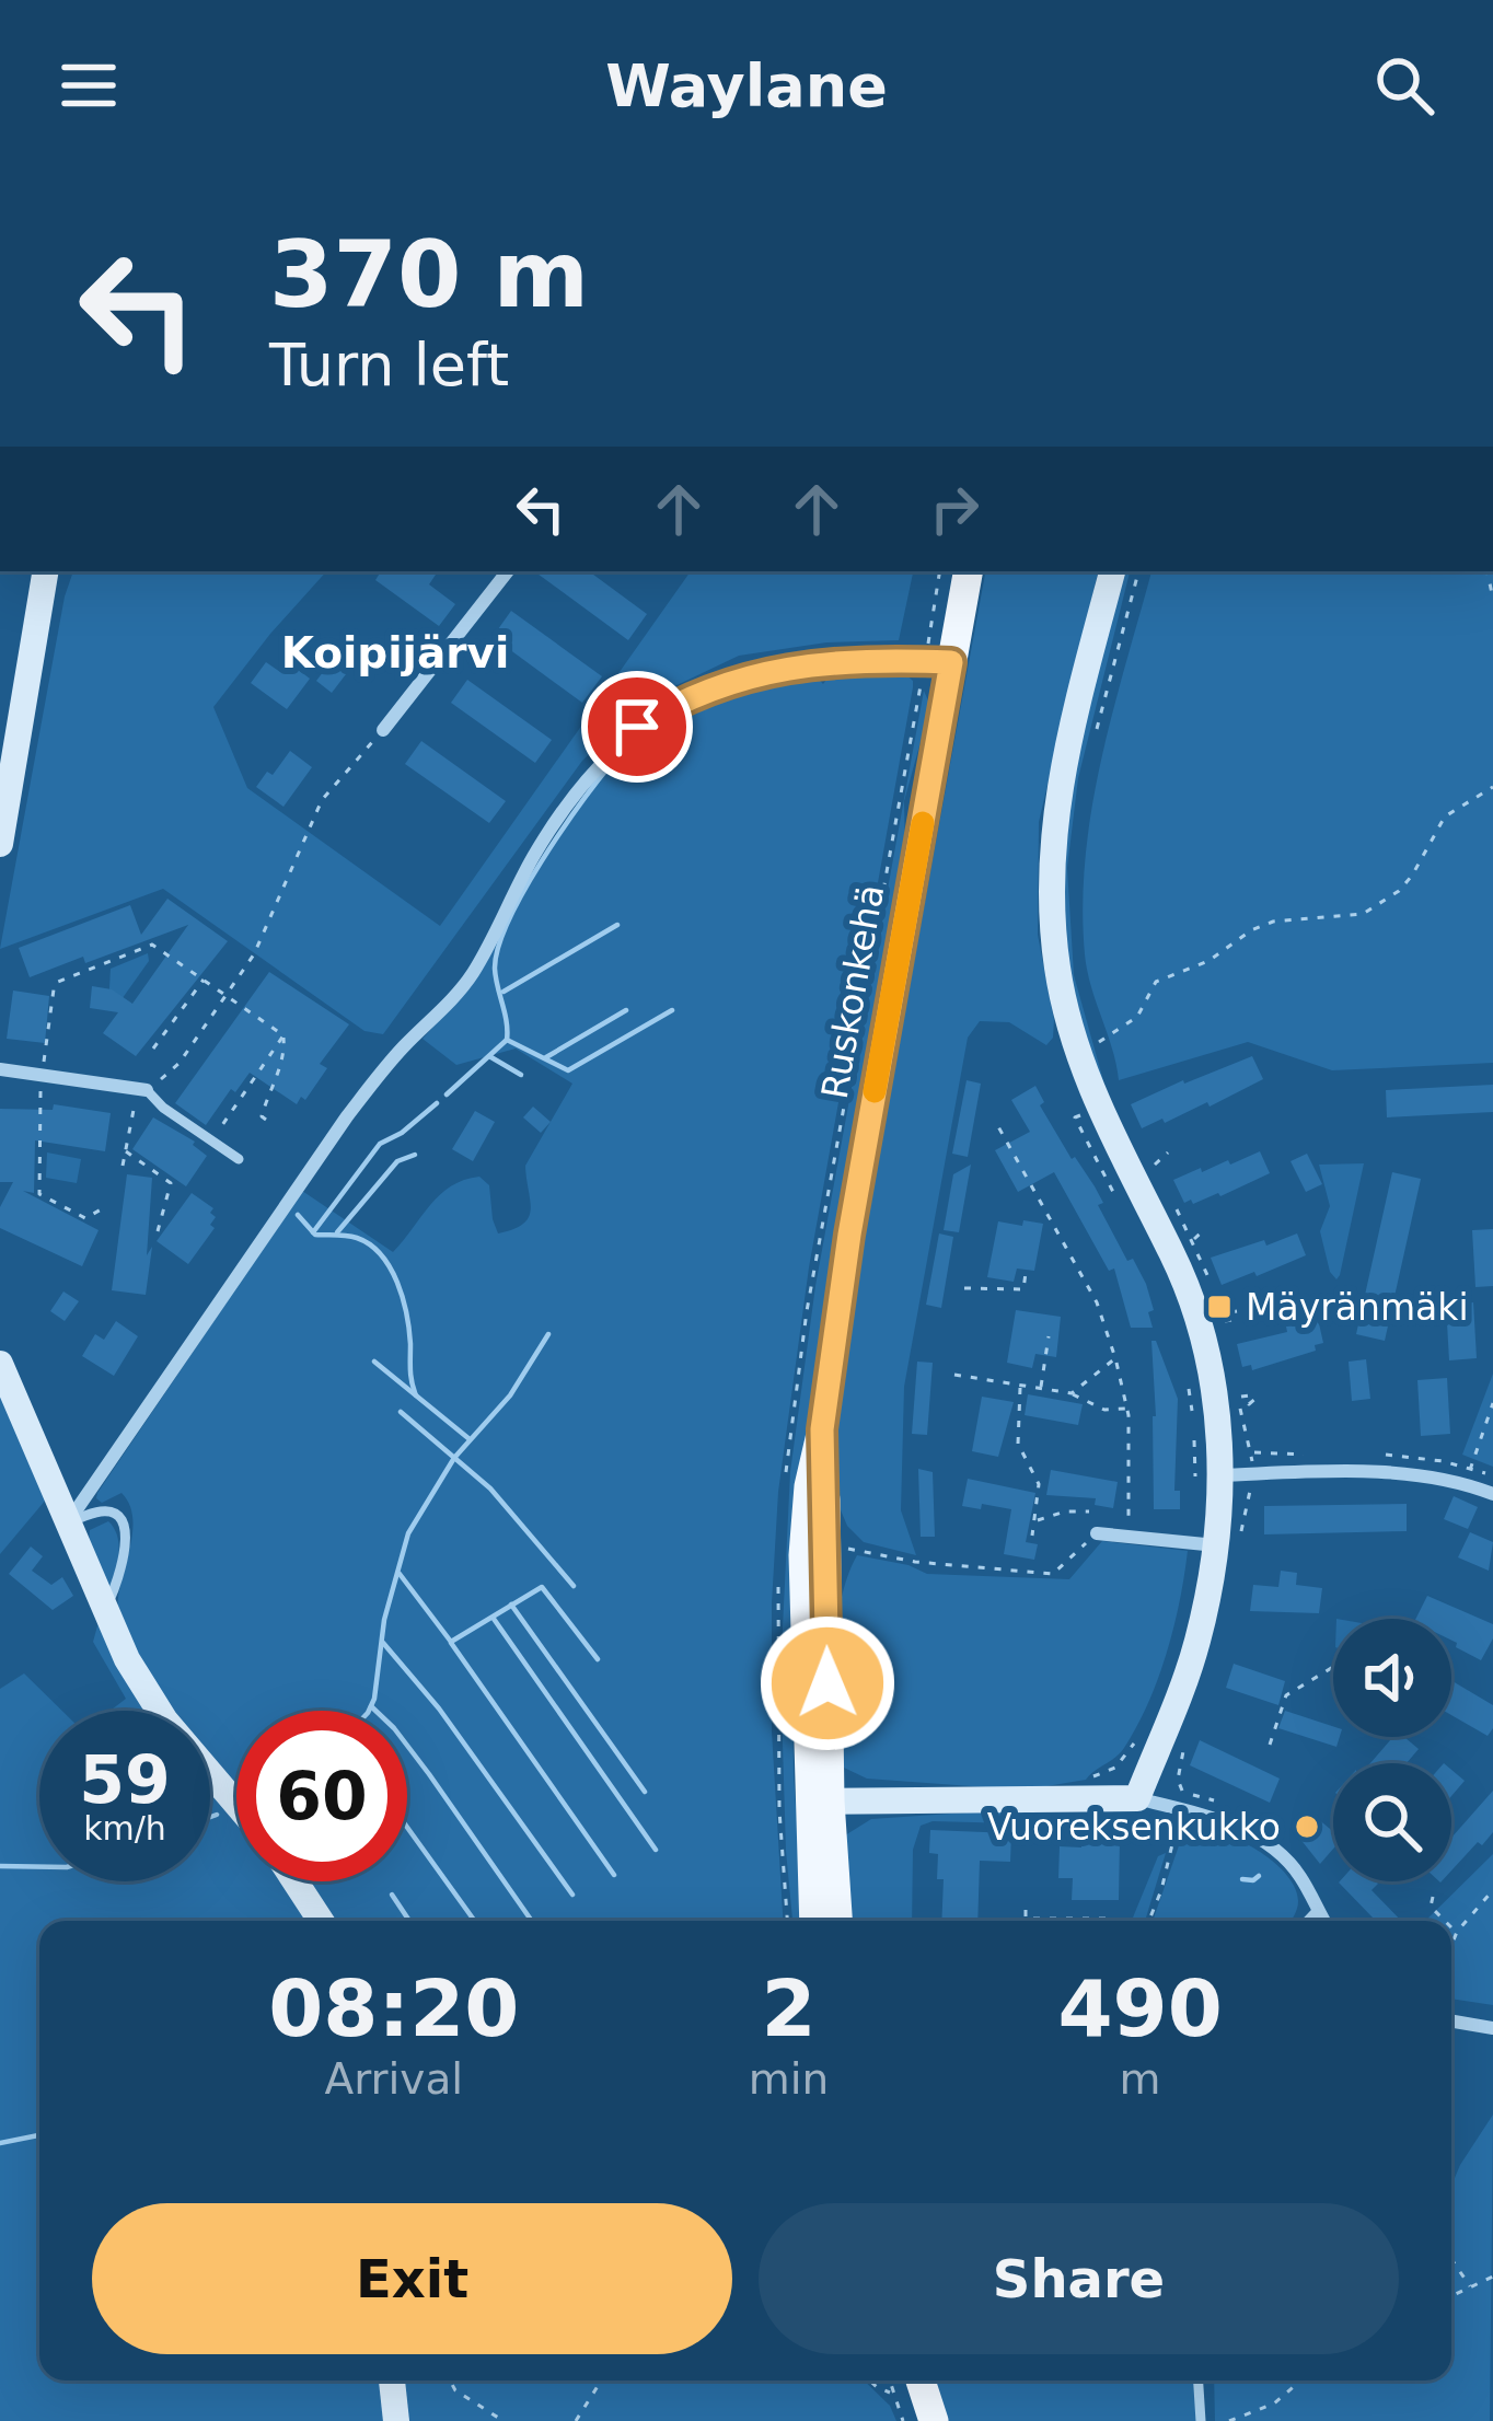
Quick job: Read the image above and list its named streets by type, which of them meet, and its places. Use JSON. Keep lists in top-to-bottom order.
{
  "streets": {
    "main road": ["Ruskonkehä"]
  },
  "districts": ["Koipijärvi"],
  "places": {
    "transit": ["Mäyränmäki"],
    "other": ["Vuoreksenkukko"]
  },
  "page": {
    "header": "Waylane",
    "turn": ["370 m", "Turn left"],
    "speed": "59 km/h",
    "limit": "60",
    "eta": [
      "08:20",
      "Arrival",
      "2",
      "min",
      "490",
      "m"
    ],
    "buttons": ["Exit", "Share"]
  }
}
